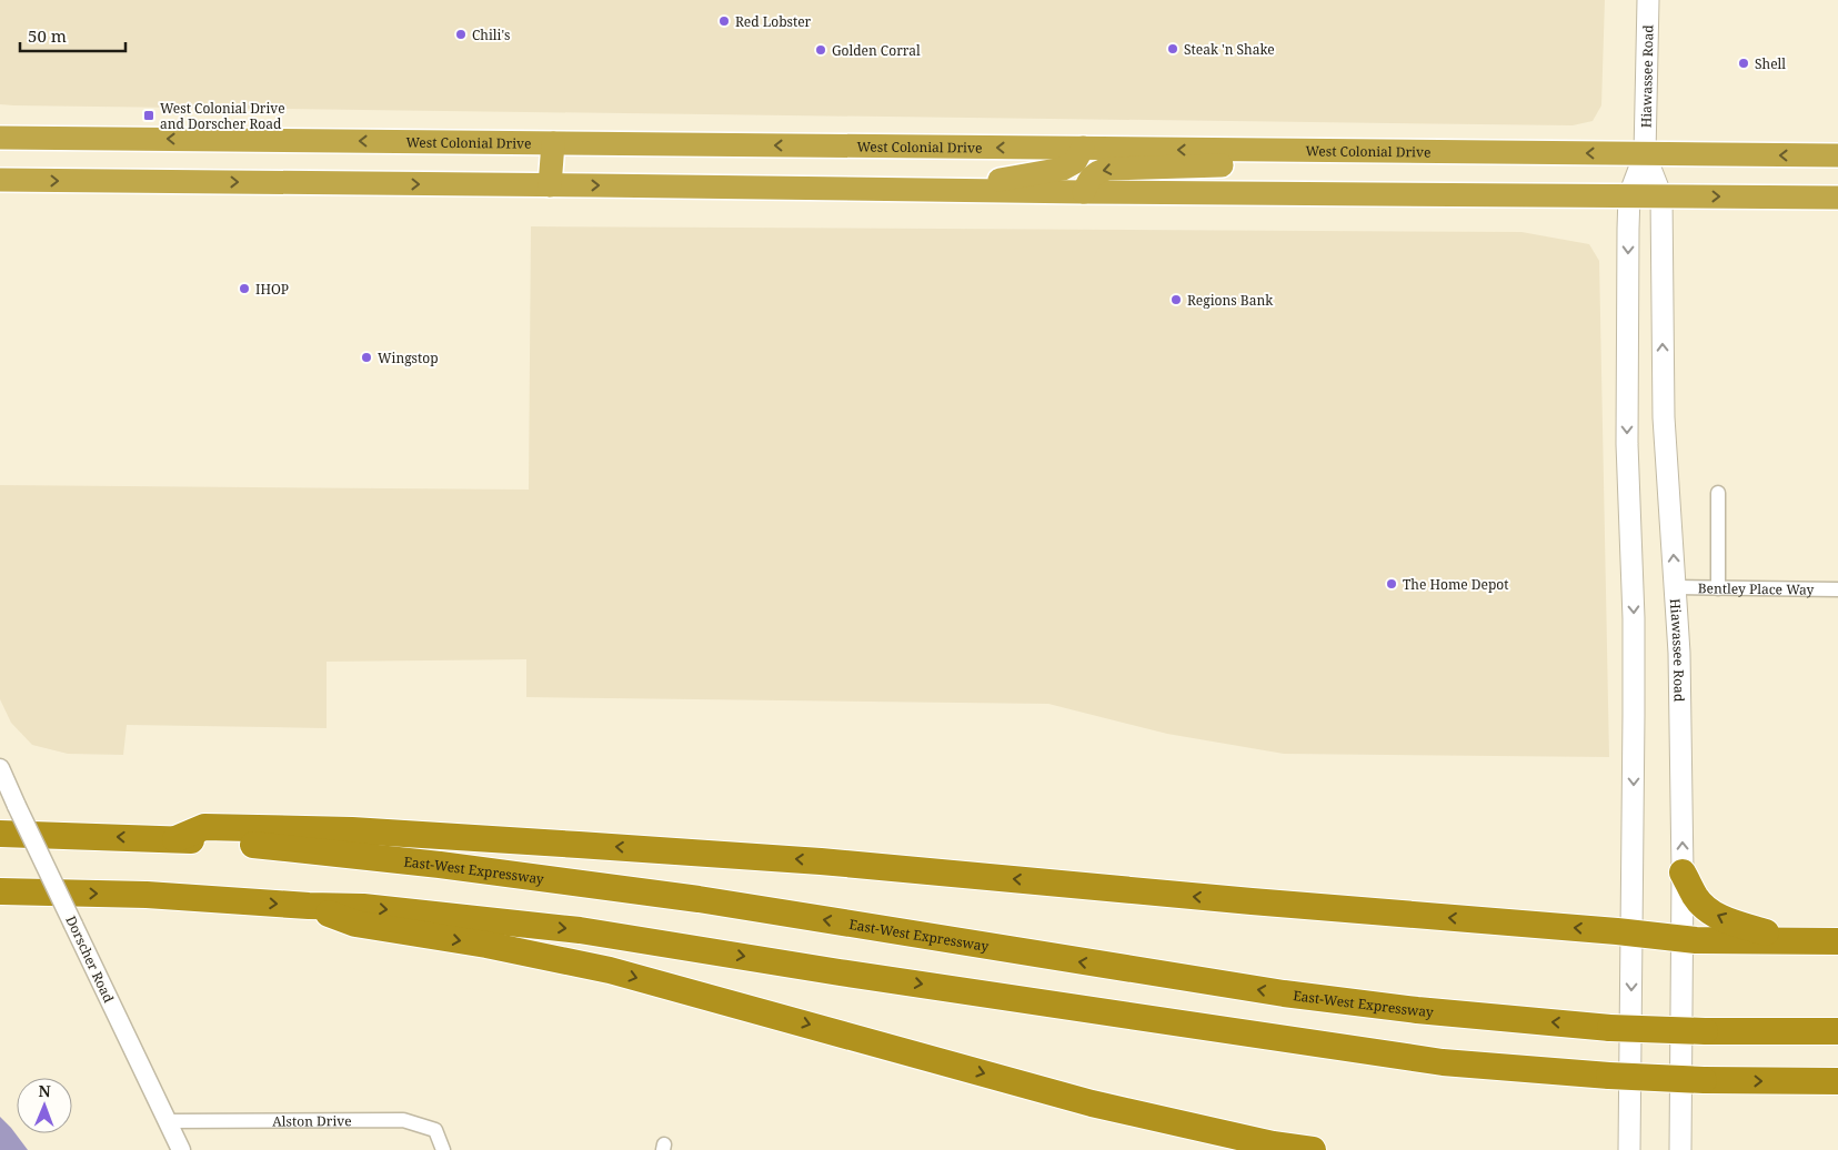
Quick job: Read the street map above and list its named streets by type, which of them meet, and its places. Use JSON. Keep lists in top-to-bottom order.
{
  "streets": {
    "highway": ["West Colonial Drive", "East-West Expressway"],
    "main road": ["Hiawassee Road"],
    "street": ["Bentley Place Way", "Dorscher Road", "Alston Drive"]
  },
  "crossings": [
    ["Hiawassee Road", "West Colonial Drive"],
    ["Hiawassee Road", "Bentley Place Way"],
    ["Dorscher Road", "Alston Drive"]
  ],
  "places": {
    "other": [
      "Red Lobster",
      "Chili's",
      "Steak 'n Shake",
      "Golden Corral",
      "Shell",
      "IHOP",
      "Regions Bank",
      "Wingstop",
      "The Home Depot"
    ],
    "transit": ["West Colonial Drive and Dorscher Road"]
  },
  "scale_bar": "50 m",
  "north": "top"
}
